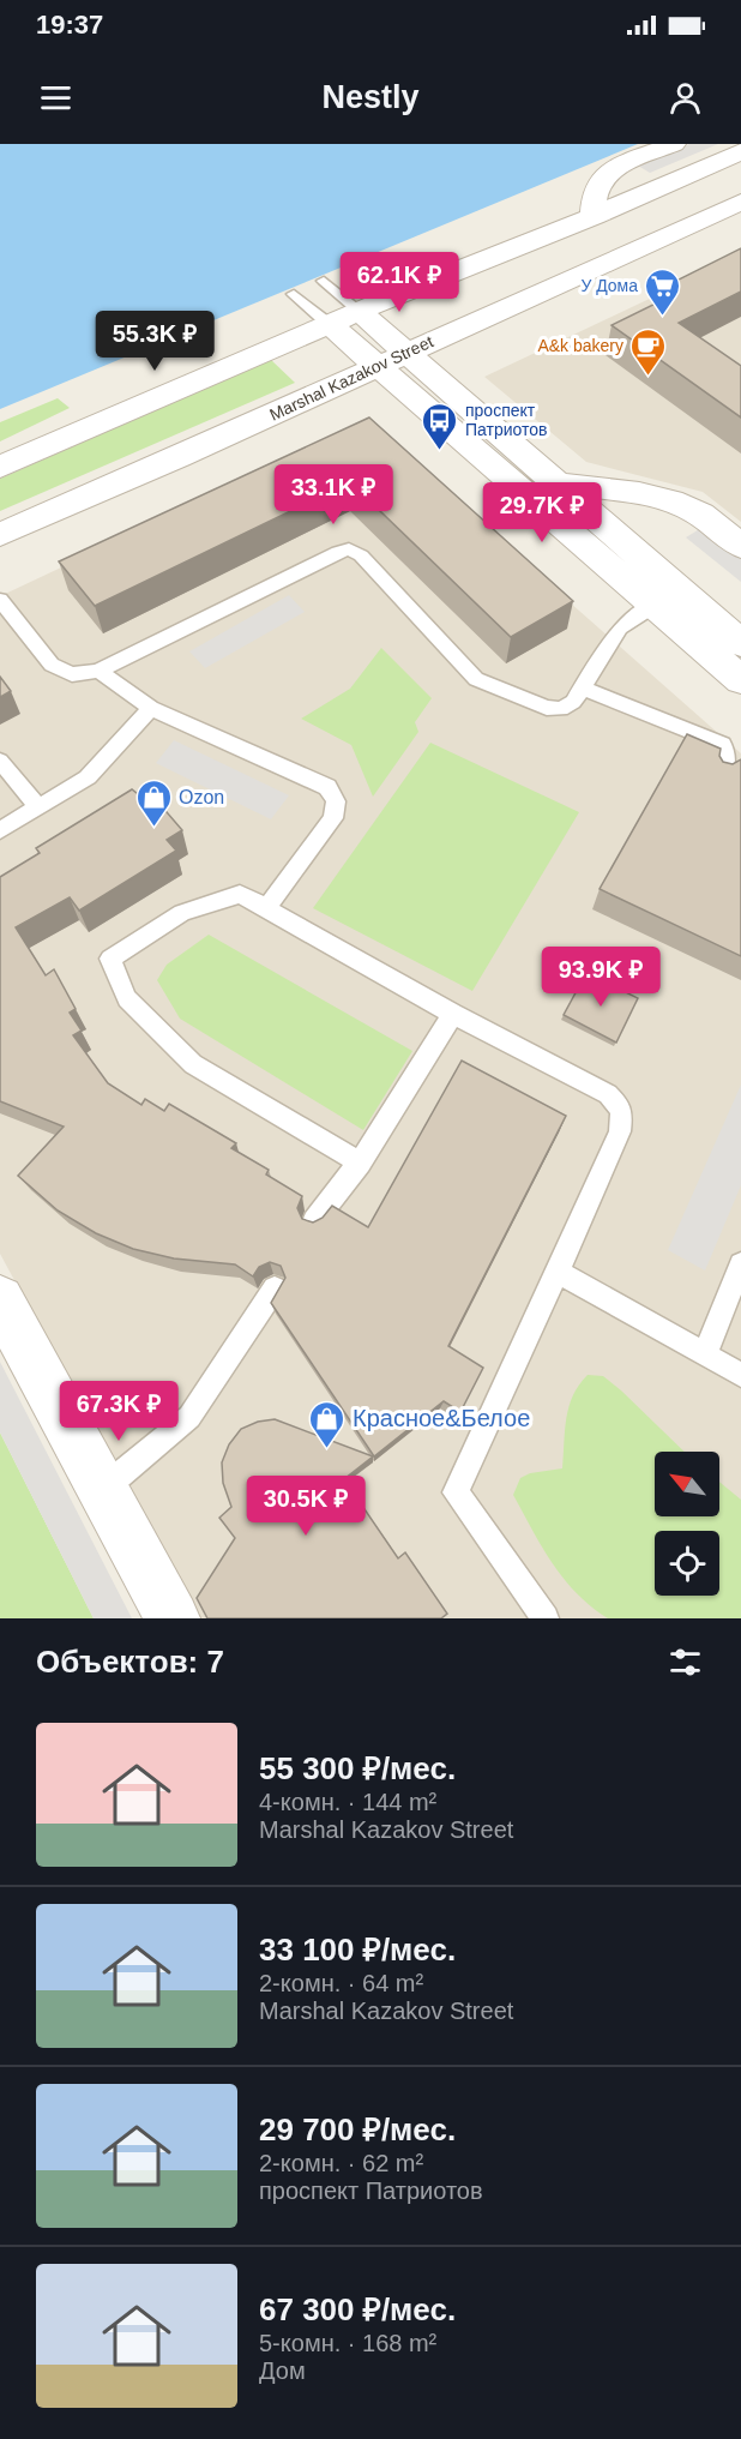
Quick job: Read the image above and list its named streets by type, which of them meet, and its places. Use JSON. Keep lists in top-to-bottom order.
{
  "streets": {
    "street": ["Marshal Kazakov Street"]
  },
  "places": {
    "supermarket": ["У Дома"],
    "cafe": ["A&k bakery"],
    "bus stop": ["проспект Патриотов"],
    "shop": ["Ozon", "Красное&Белое"]
  },
  "north": "top left",
  "page": {
    "status": "19:37",
    "header": "Nestly",
    "price": [
      "62.1K ₽",
      "55.3K ₽",
      "33.1K ₽",
      "29.7K ₽",
      "93.9K ₽",
      "67.3K ₽",
      "30.5K ₽"
    ],
    "heading": "Объектов: 7",
    "list": [
      {
        "name": "55 300 ₽/мес.",
        "note": "4-комн. · 144 m² · Marshal Kazakov Street"
      },
      {
        "name": "33 100 ₽/мес.",
        "note": "2-комн. · 64 m² · Marshal Kazakov Street"
      },
      {
        "name": "29 700 ₽/мес.",
        "note": "2-комн. · 62 m² · проспект Патриотов"
      },
      {
        "name": "67 300 ₽/мес.",
        "note": "5-комн. · 168 m² · Дом"
      }
    ]
  }
}
